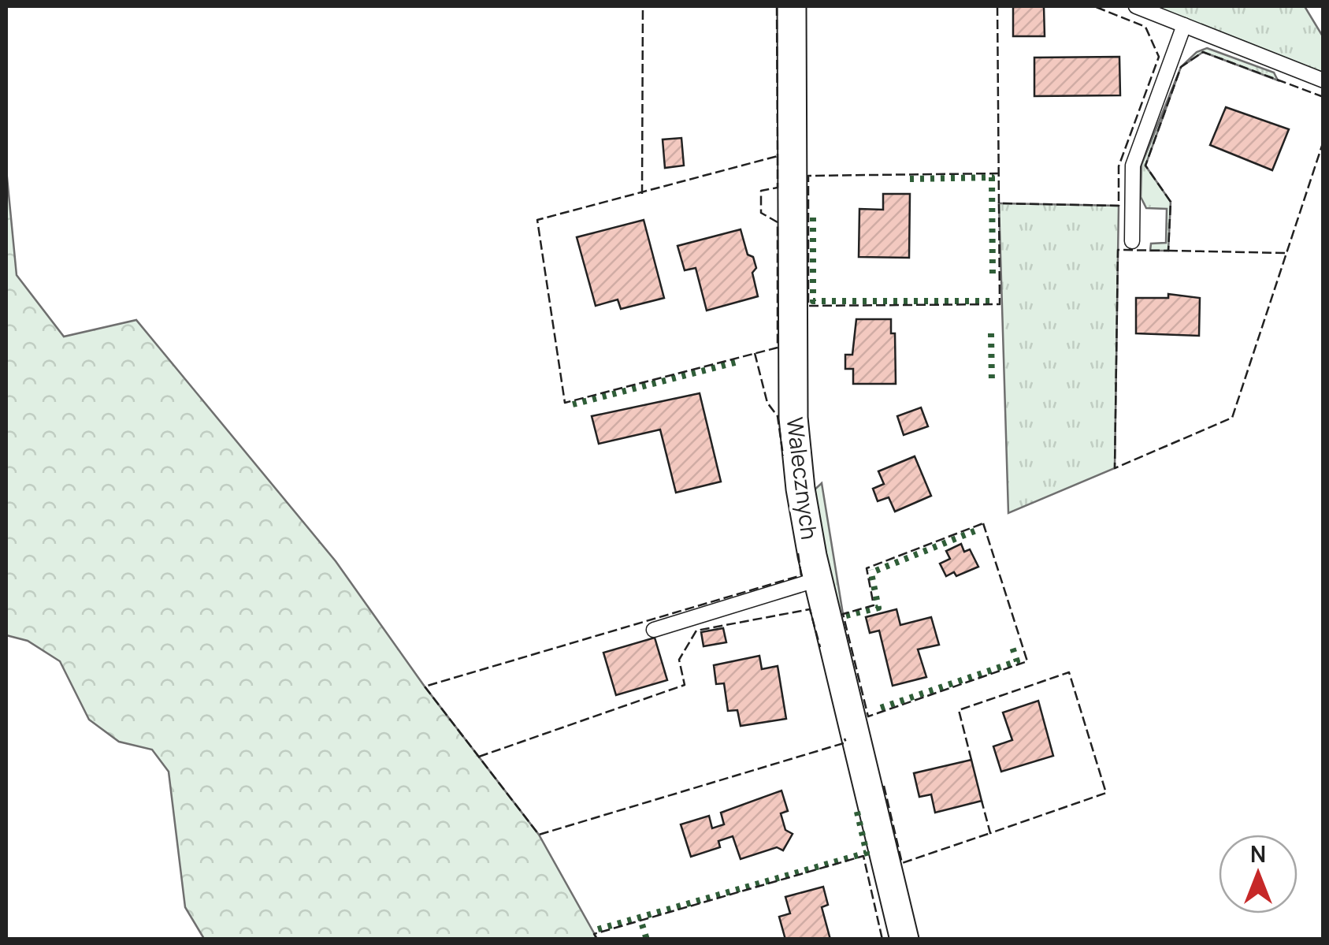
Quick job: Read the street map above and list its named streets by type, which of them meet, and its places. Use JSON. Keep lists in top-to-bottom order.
{
  "streets": {
    "street": ["Walecznych"]
  },
  "north": "top"
}
